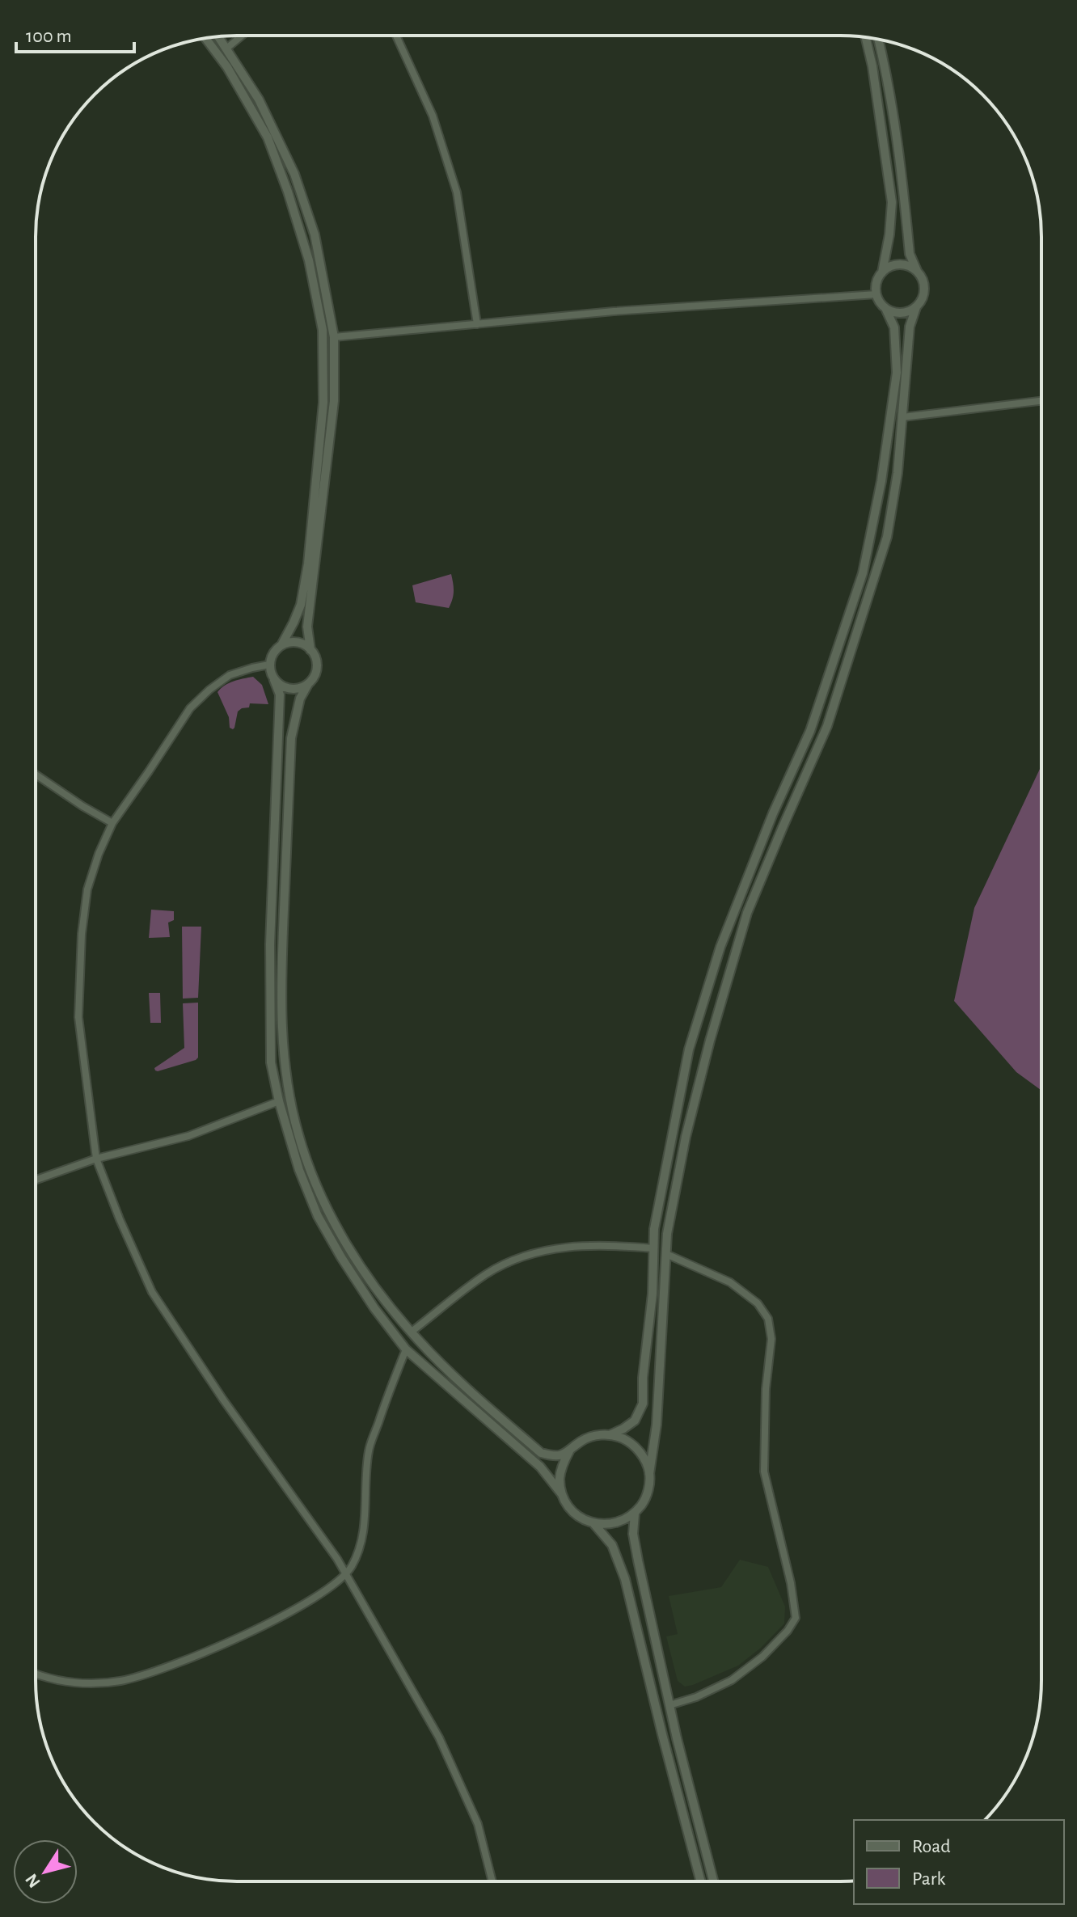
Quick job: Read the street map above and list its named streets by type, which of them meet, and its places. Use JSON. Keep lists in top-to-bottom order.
{
  "legend": ["Road", "Park"],
  "scale_bar": "100 m",
  "north": "bottom left"
}
